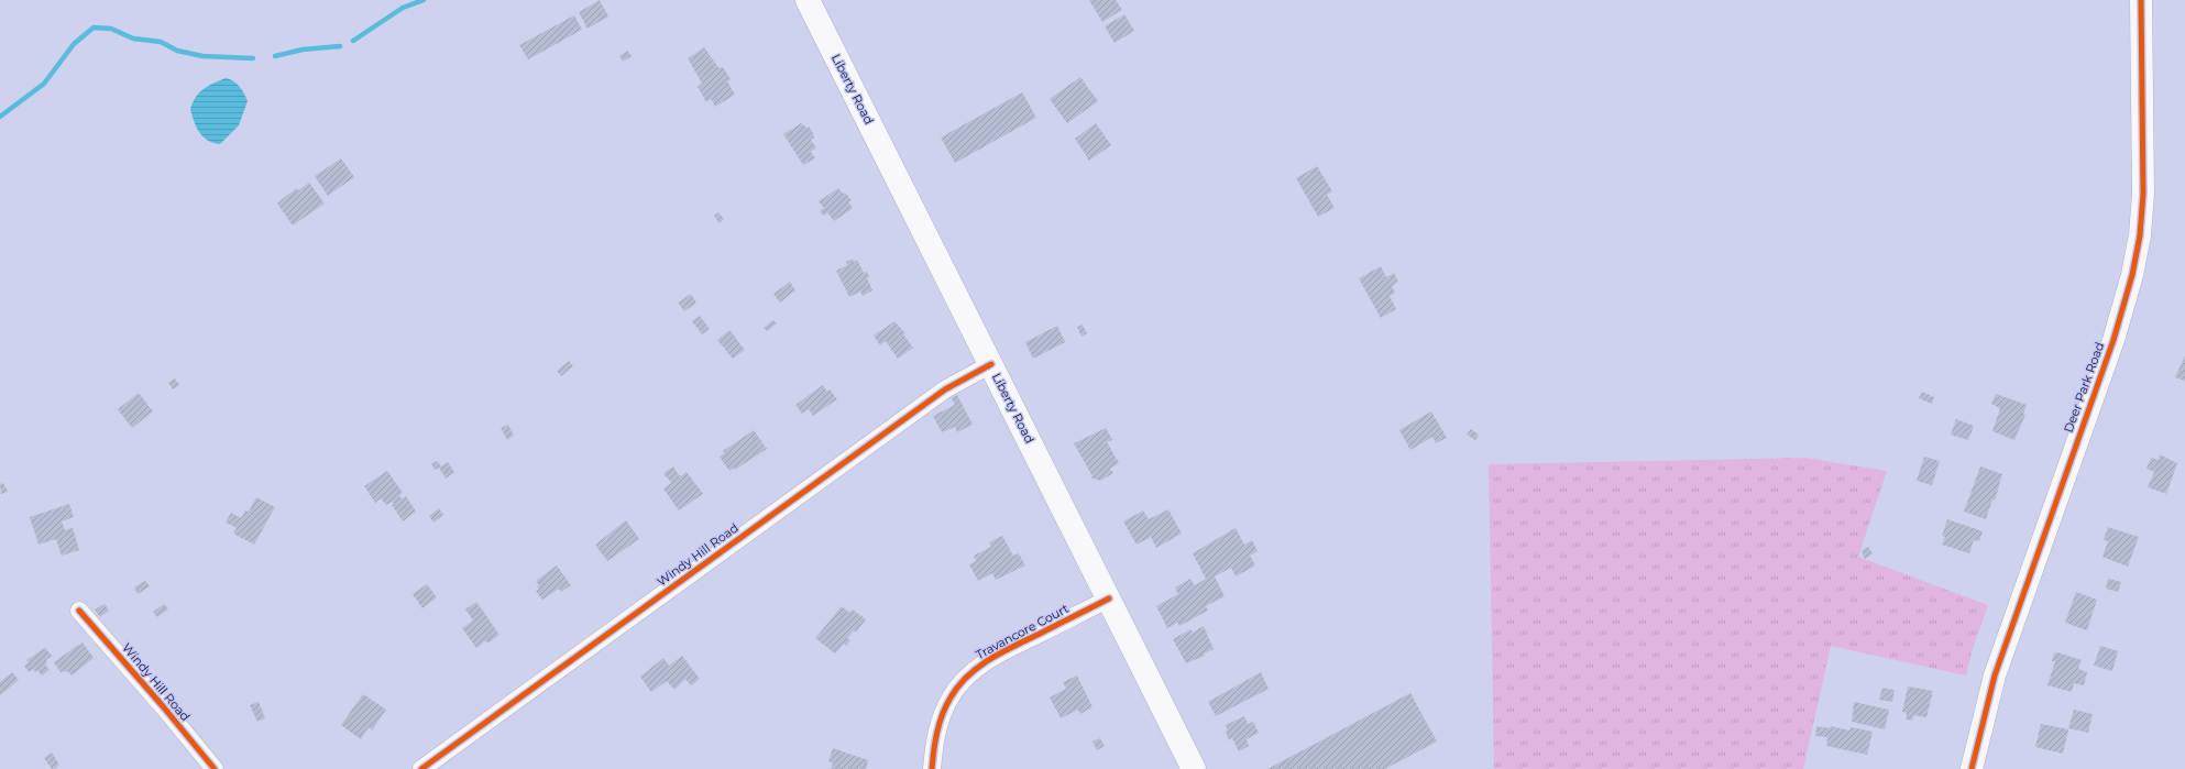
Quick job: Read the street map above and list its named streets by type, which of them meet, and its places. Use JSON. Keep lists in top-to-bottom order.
{
  "streets": {
    "main road": ["Liberty Road"],
    "street": ["Deer Park Road", "Windy Hill Road", "Travancore Court"]
  },
  "crossings": [
    ["Liberty Road", "Windy Hill Road"],
    ["Liberty Road", "Travancore Court"]
  ]
}
